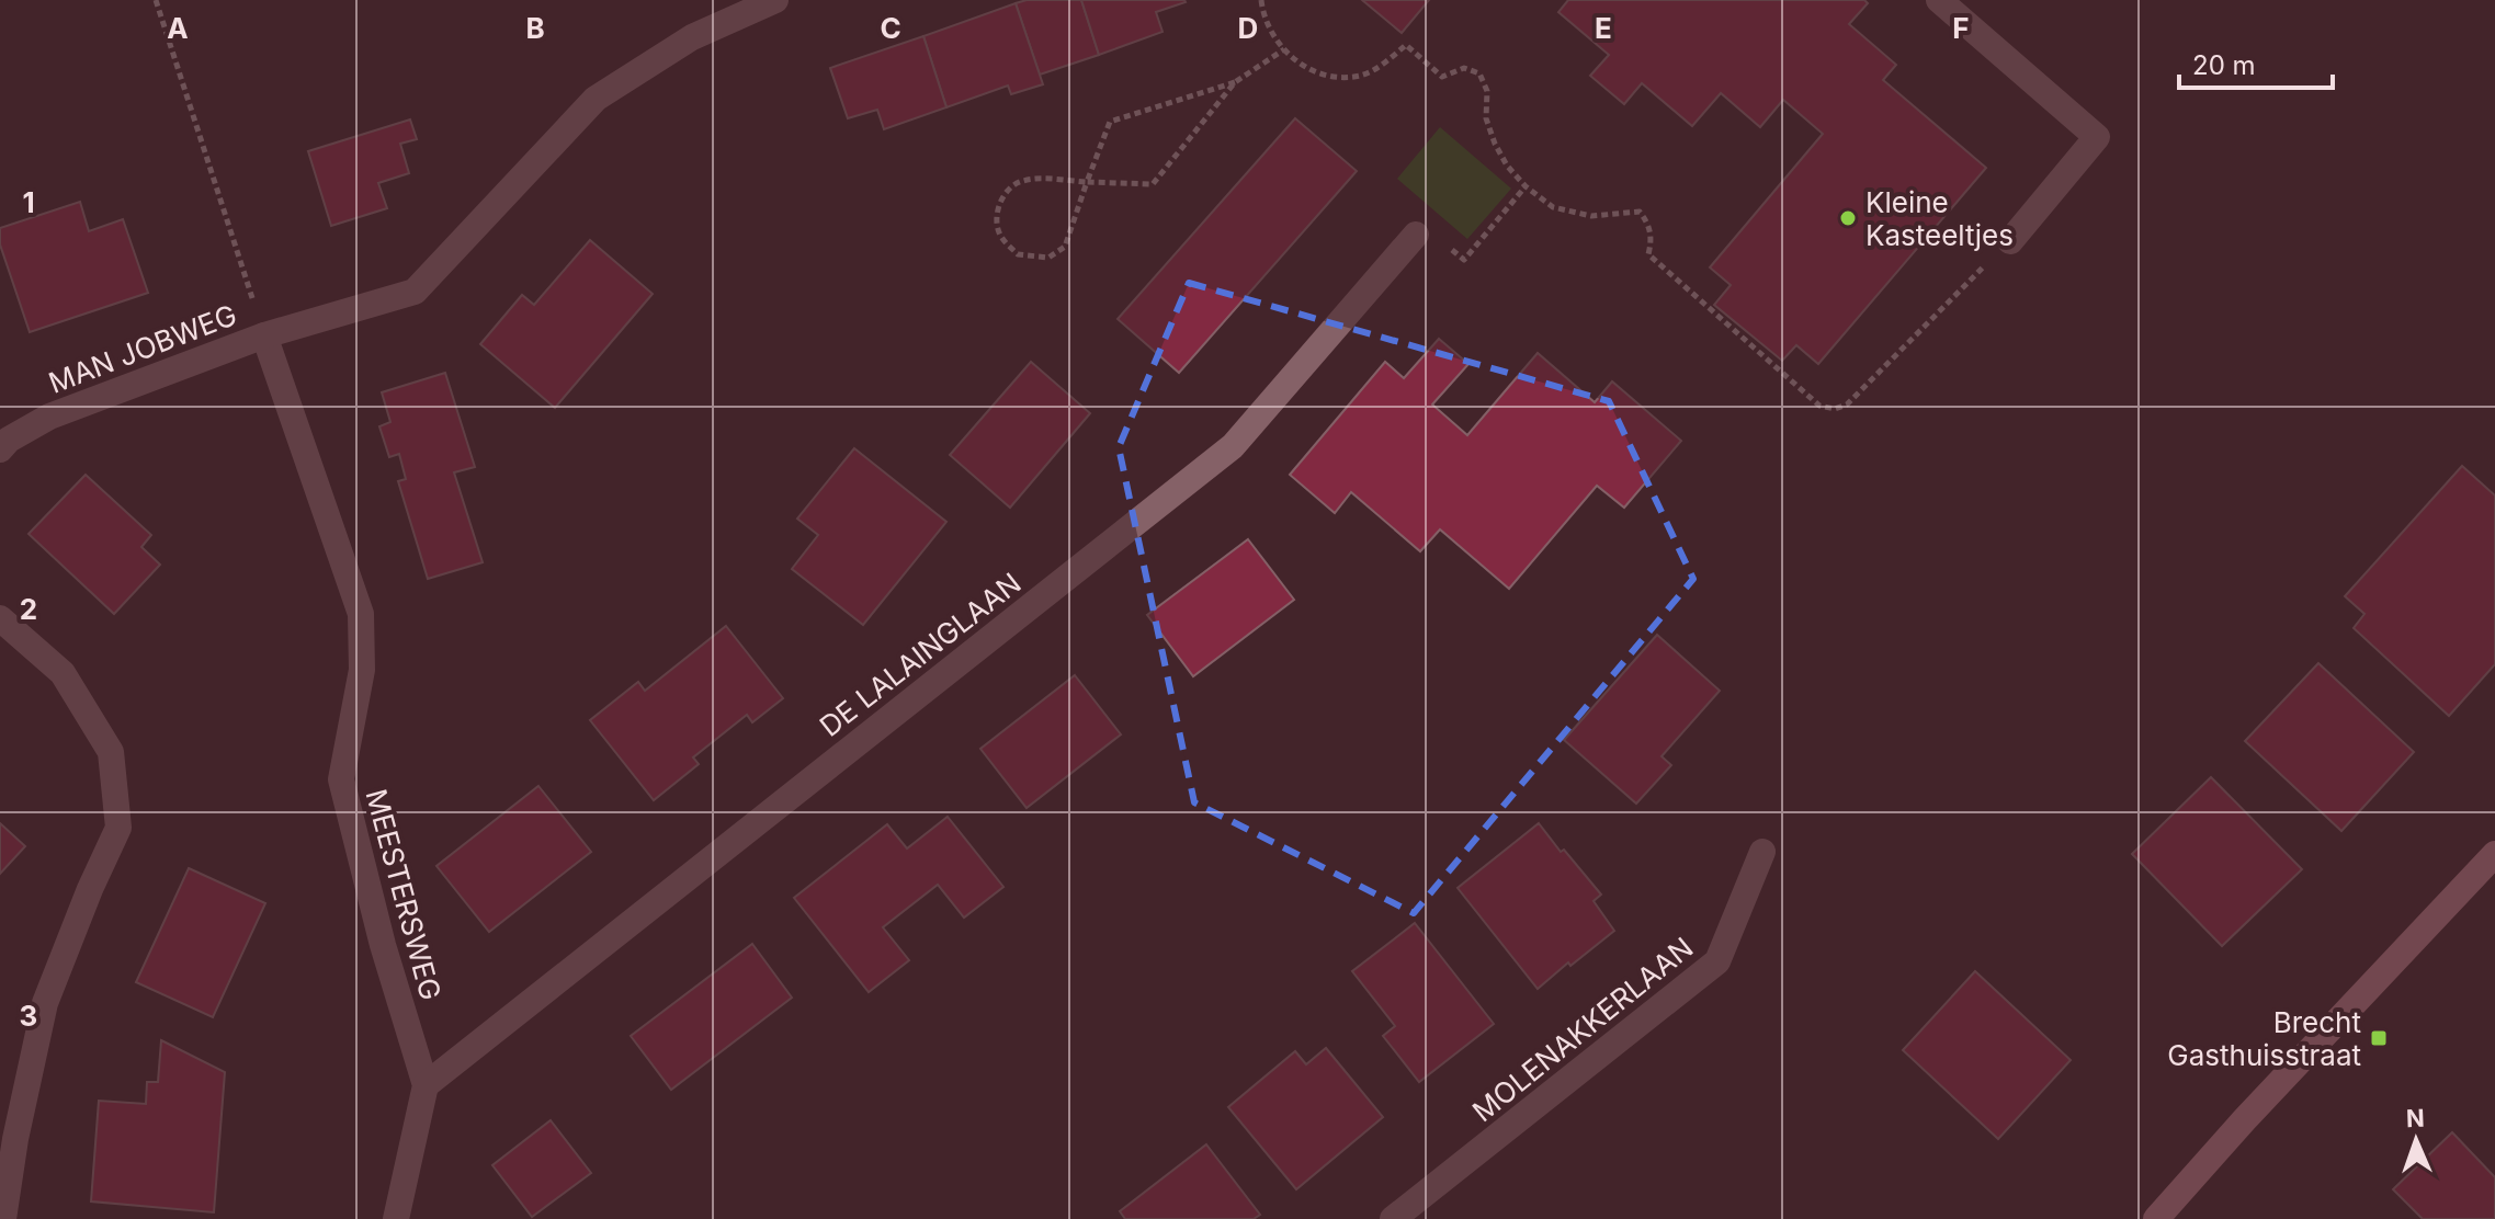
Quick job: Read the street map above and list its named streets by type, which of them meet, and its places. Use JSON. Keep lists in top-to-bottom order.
{
  "streets": {
    "street": [
      "MAN JOBWEG",
      "DE LALAINGLAAN",
      "MEESTERSWEG",
      "MOLENAKKERLAAN"
    ]
  },
  "crossings": [
    ["MAN JOBWEG", "MEESTERSWEG"],
    ["DE LALAINGLAAN", "MEESTERSWEG"]
  ],
  "places": {
    "other": ["Kleine Kasteeltjes"],
    "transit": ["Brecht Gasthuisstraat"]
  },
  "scale_bar": "20 m",
  "north": "top",
  "grid": {
    "columns": [
      "A",
      "B",
      "C",
      "D",
      "E",
      "F"
    ],
    "rows": ["1", "2", "3"]
  }
}
